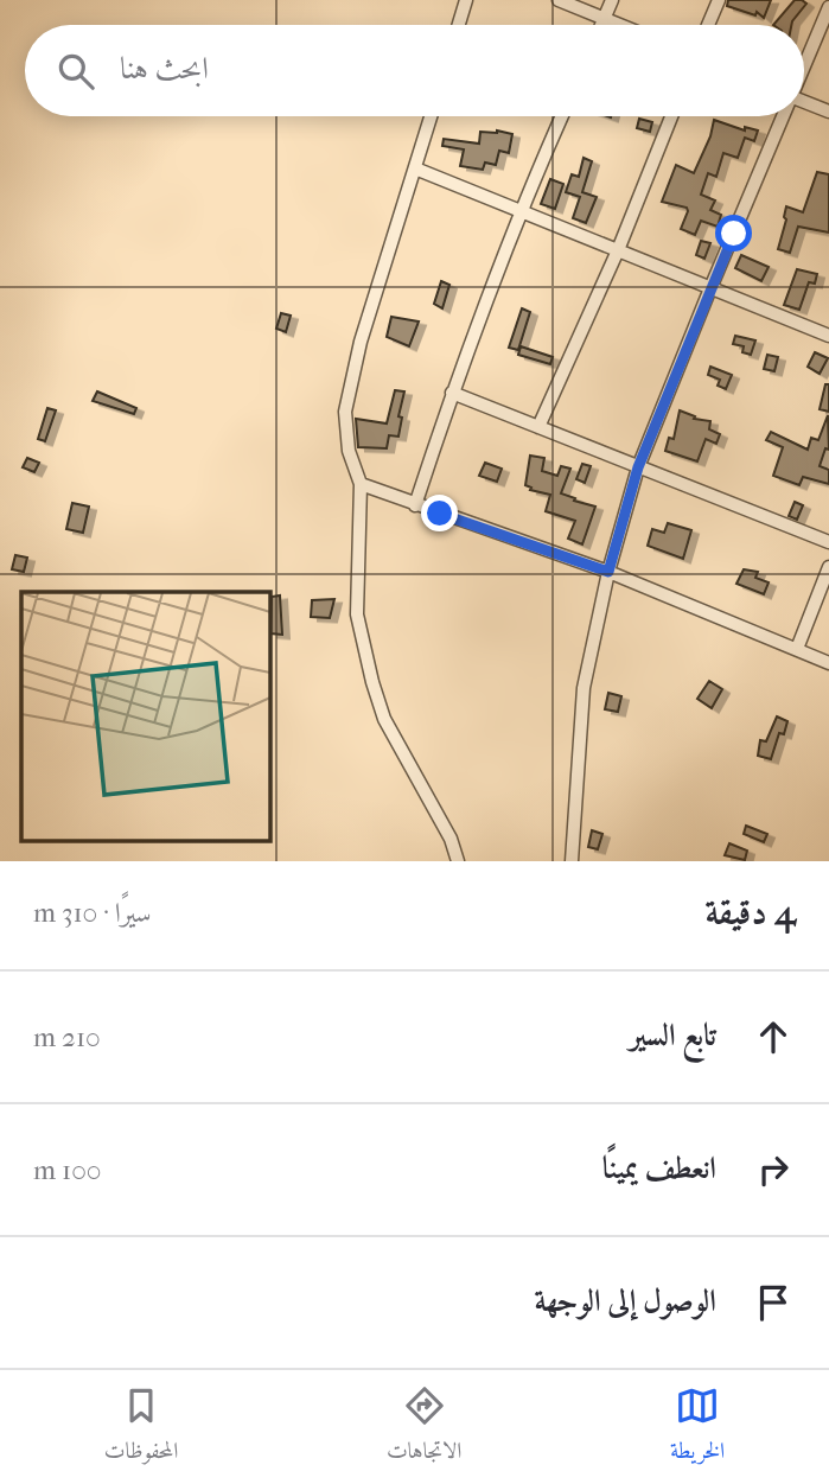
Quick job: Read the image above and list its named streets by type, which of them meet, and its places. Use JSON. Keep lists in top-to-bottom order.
{
  "page": {
    "search": "ابحث هنا",
    "heading": ["4 دقيقة", "سيرًا · 310 m"],
    "list": [
      ["تابع السير", "210 m"],
      ["انعطف يمينًا", "100 m"],
      "الوصول إلى الوجهة"
    ],
    "nav": ["الخريطة", "الاتجاهات", "المحفوظات"]
  }
}
